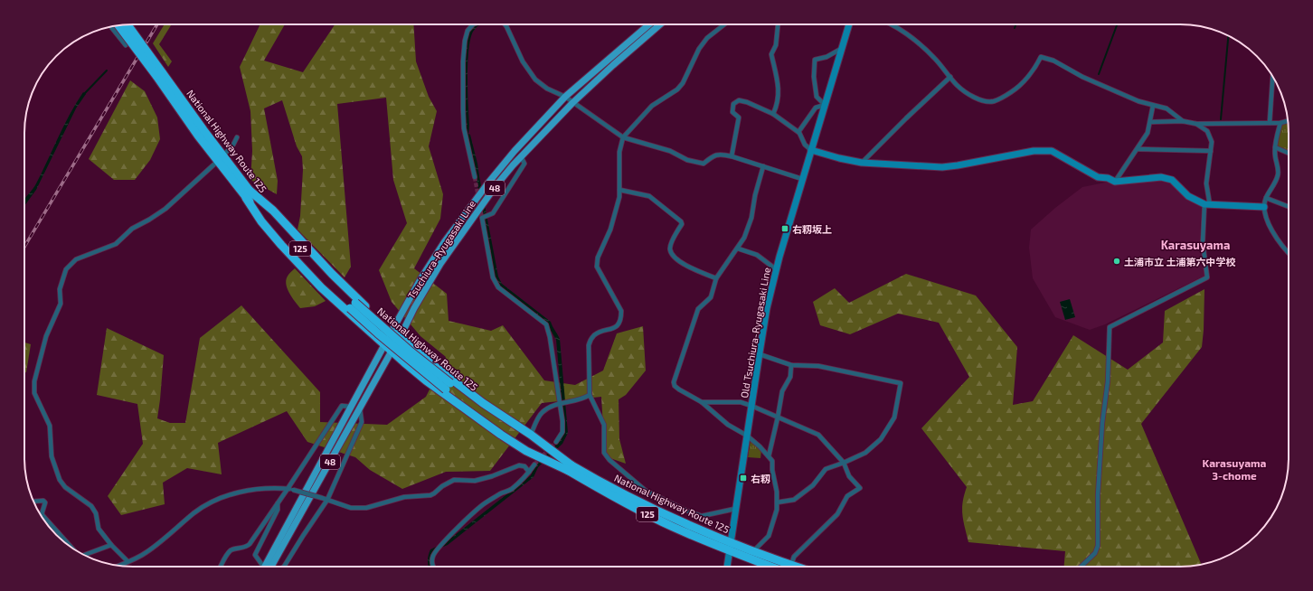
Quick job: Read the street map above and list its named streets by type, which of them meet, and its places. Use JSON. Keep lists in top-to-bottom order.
{
  "streets": {
    "highway": ["National Highway Route 125", "125"],
    "main road": ["48", "Tsuchiura-Ryugasaki Line"],
    "street": ["Old Tsuchiura-Ryugasaki Line"]
  },
  "crossings": [
    ["National Highway Route 125", "Old Tsuchiura-Ryugasaki Line"]
  ],
  "districts": ["Karasuyama", "Karasuyama 3-chome"],
  "places": {
    "transit": ["右籾坂上", "右籾"],
    "other": ["土浦市立 土浦第六中学校"]
  }
}
